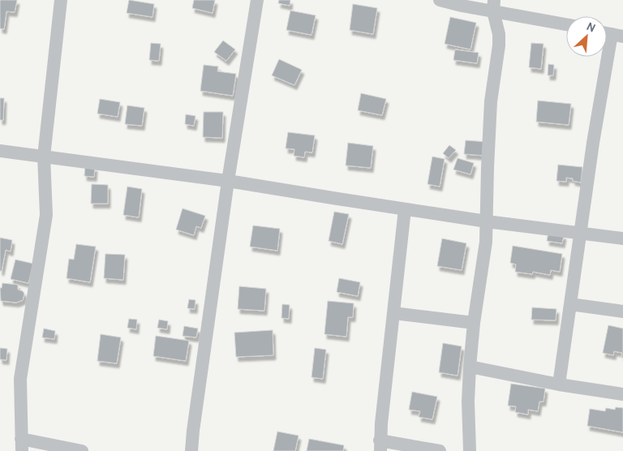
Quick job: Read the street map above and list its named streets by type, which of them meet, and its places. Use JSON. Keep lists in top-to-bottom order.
{
  "north": "top right"
}
